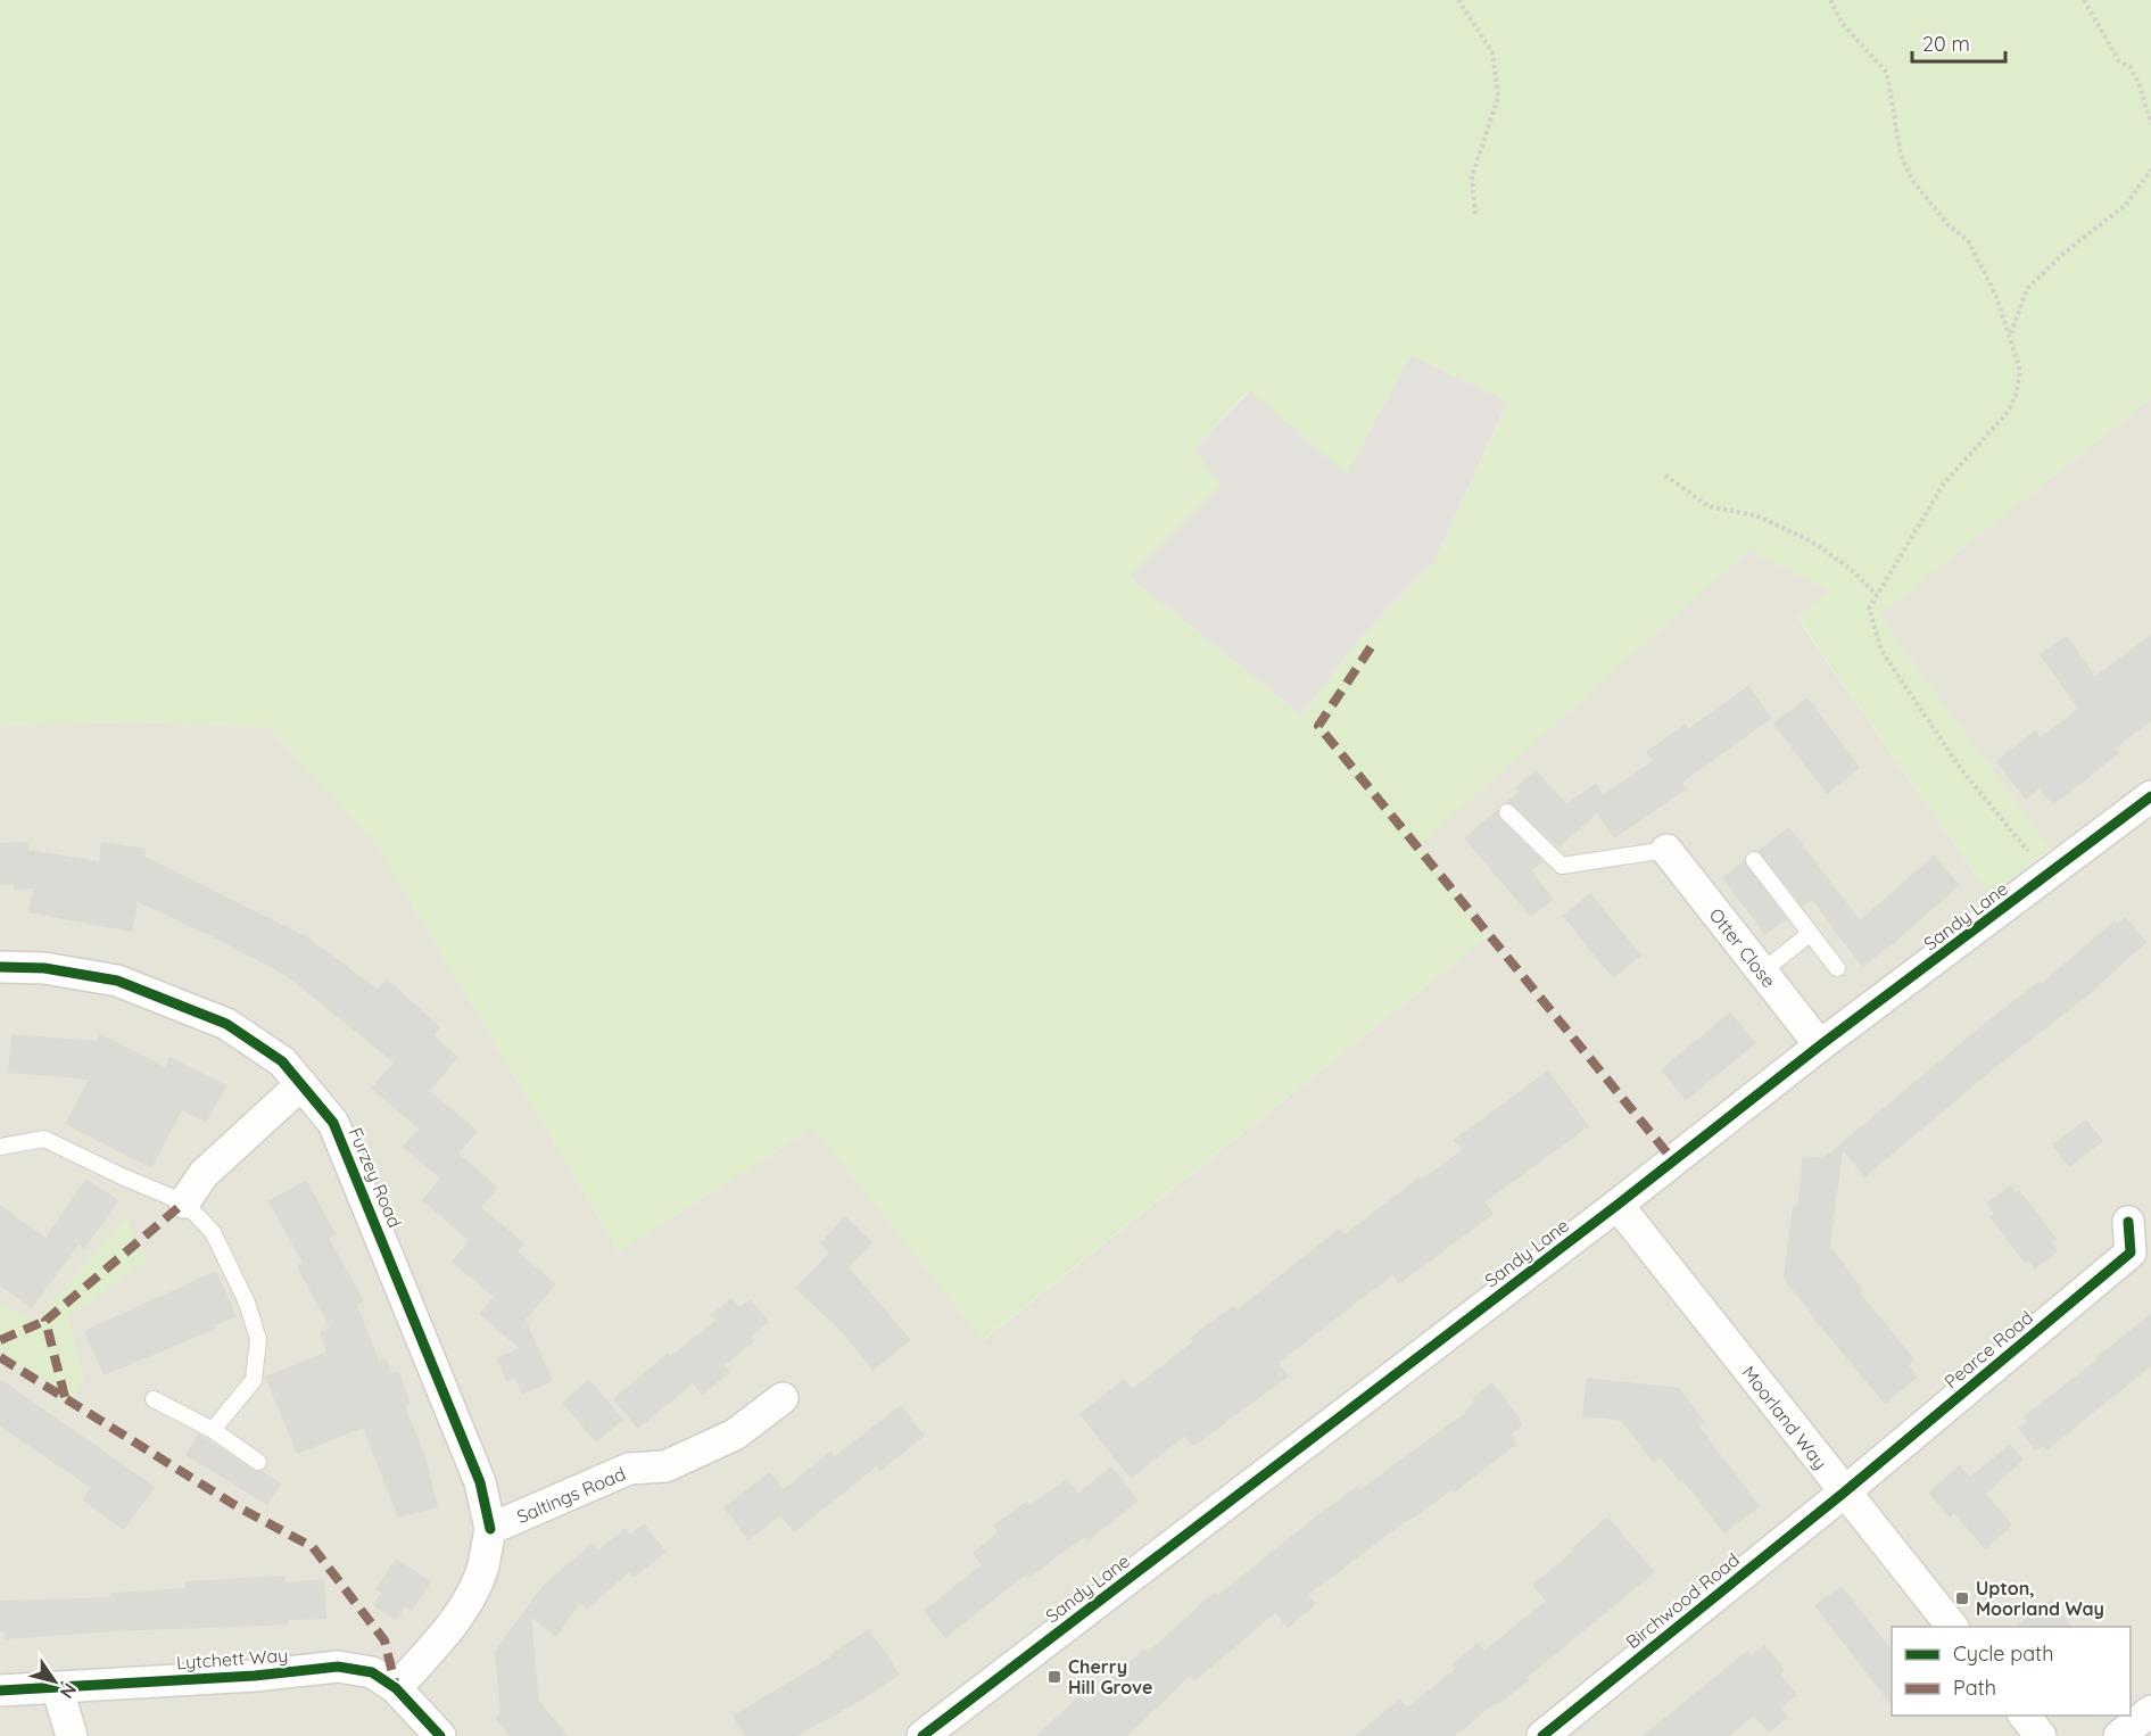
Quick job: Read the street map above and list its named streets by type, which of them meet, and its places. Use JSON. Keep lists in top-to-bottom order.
{
  "streets": {
    "street": [
      "Sandy Lane",
      "Otter Close",
      "Furzey Road",
      "Pearce Road",
      "Moorland Way",
      "Saltings Road",
      "Birchwood Road",
      "Lytchett Way"
    ]
  },
  "crossings": [
    ["Sandy Lane", "Otter Close"],
    ["Sandy Lane", "Moorland Way"],
    ["Furzey Road", "Saltings Road"],
    ["Pearce Road", "Moorland Way"],
    ["Pearce Road", "Birchwood Road"],
    ["Moorland Way", "Birchwood Road"]
  ],
  "places": {
    "transit": ["Upton, Moorland Way", "Cherry Hill Grove"]
  },
  "legend": ["Cycle path", "Path"],
  "scale_bar": "20 m",
  "north": "bottom right"
}
